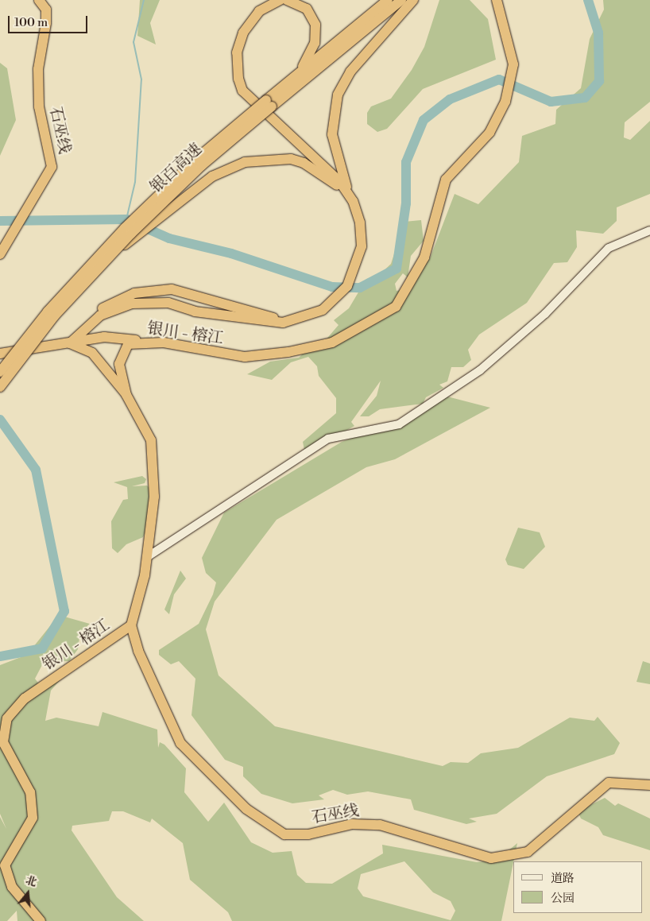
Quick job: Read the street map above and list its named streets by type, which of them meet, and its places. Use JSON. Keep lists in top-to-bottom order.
{
  "streets": {
    "highway": ["石巫线", "银百高速", "银川 - 榕江"]
  },
  "crossings": [
    ["石巫线", "银川 - 榕江"]
  ],
  "legend": ["道路", "公园"],
  "scale_bar": "100 m",
  "north": "top"
}
